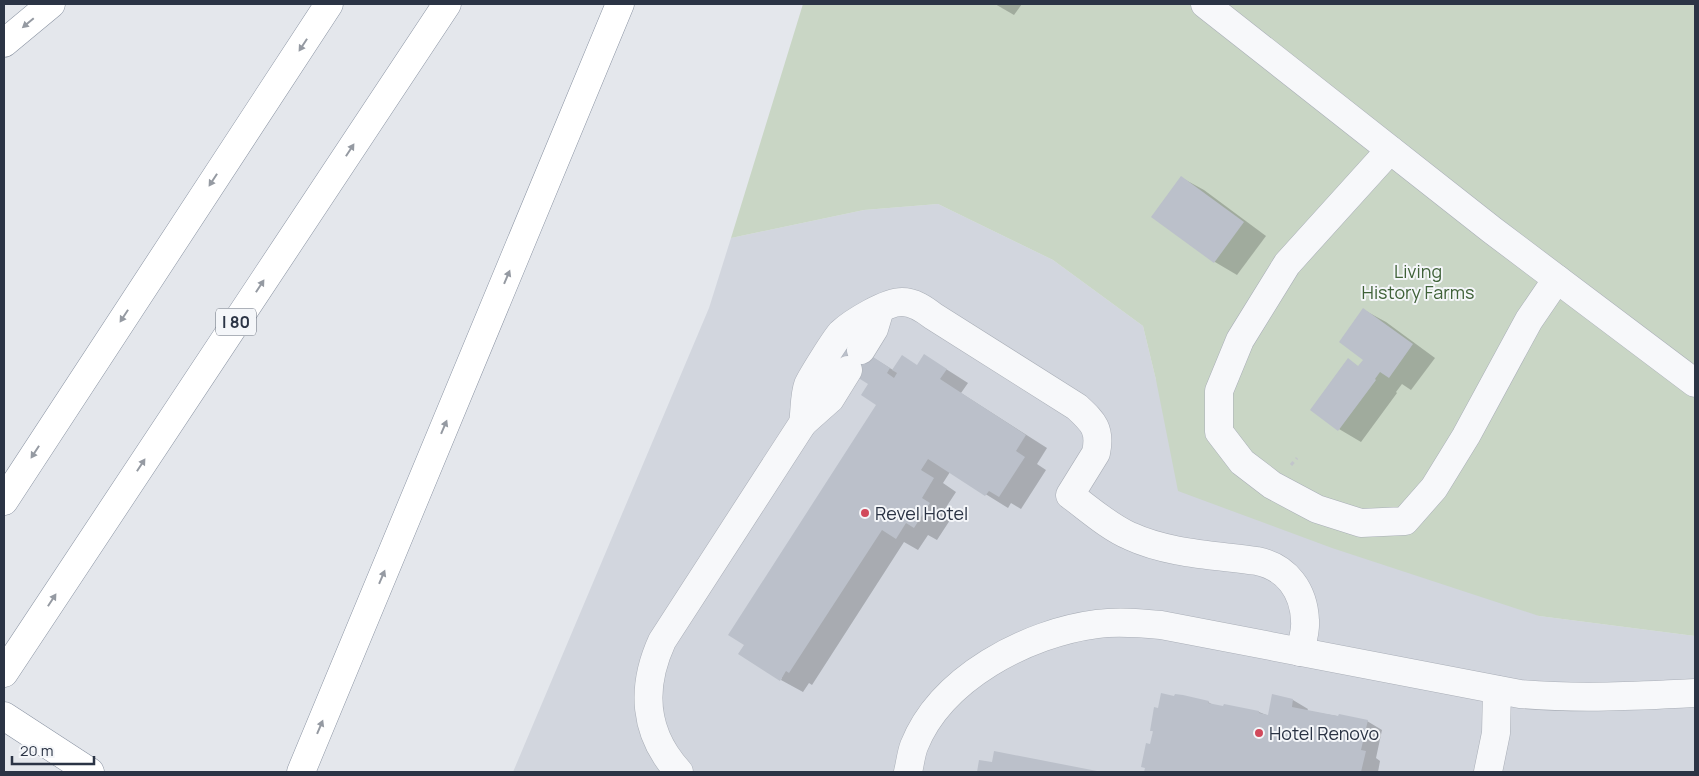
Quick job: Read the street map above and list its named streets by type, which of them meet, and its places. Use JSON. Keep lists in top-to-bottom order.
{
  "streets": {
    "highway": ["I 80"]
  },
  "parks": ["Living History Farms"],
  "places": ["Revel Hotel", "Hotel Renovo"],
  "scale_bar": "20 m"
}
